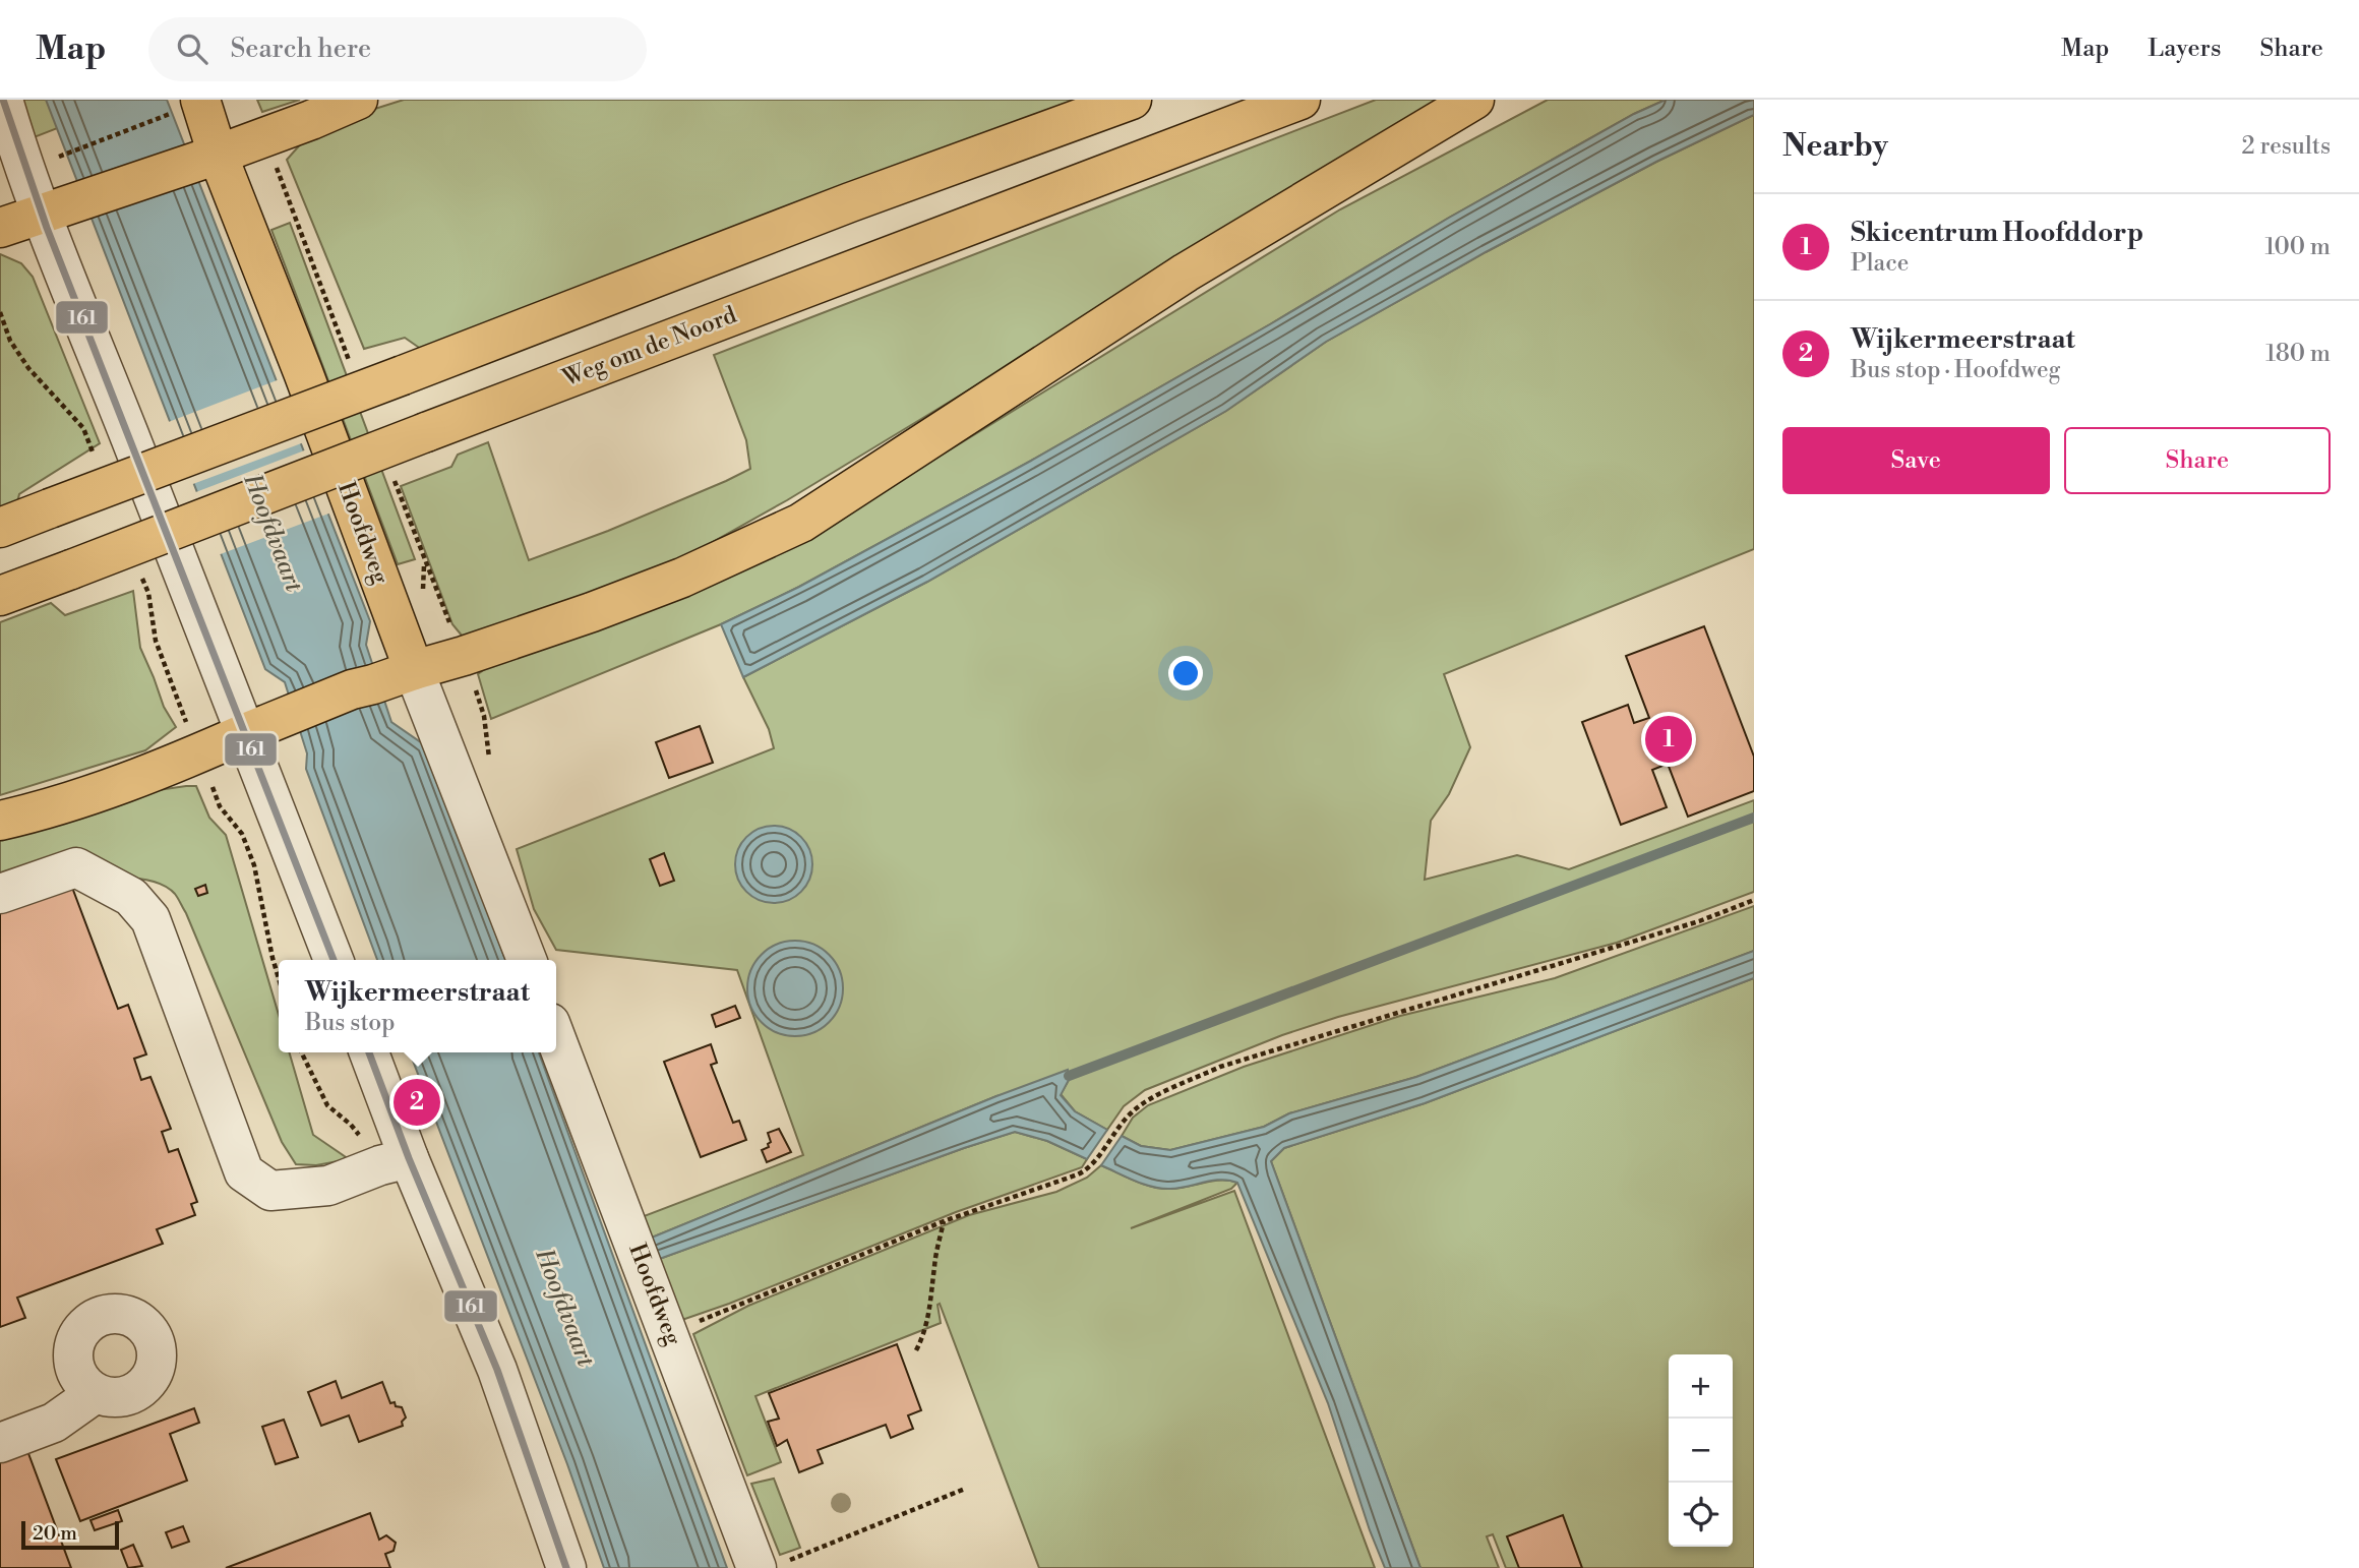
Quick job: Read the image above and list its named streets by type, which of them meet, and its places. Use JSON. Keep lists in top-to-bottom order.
{
  "streets": {
    "main road": ["Weg om de Noord", "Hoofdweg"]
  },
  "water": ["Hoofdvaart"],
  "lines": ["transit line 161"],
  "scale_bar": "20 m",
  "page": {
    "header": "Map",
    "search": "Search here",
    "nav": ["Map", "Layers", "Share"],
    "heading": ["Nearby", "2 results"],
    "list": [
      {
        "mark": "1",
        "name": "Skicentrum Hoofddorp",
        "note": "Place",
        "value": "100 m"
      },
      {
        "mark": "2",
        "name": "Wijkermeerstraat",
        "note": "Bus stop · Hoofdweg",
        "value": "180 m"
      }
    ],
    "buttons": ["Save", "Share"],
    "pins": ["1", "2"],
    "popup": ["Wijkermeerstraat", "Bus stop"],
    "map_buttons": ["+", "−"],
    "scale": "20 m"
  }
}
